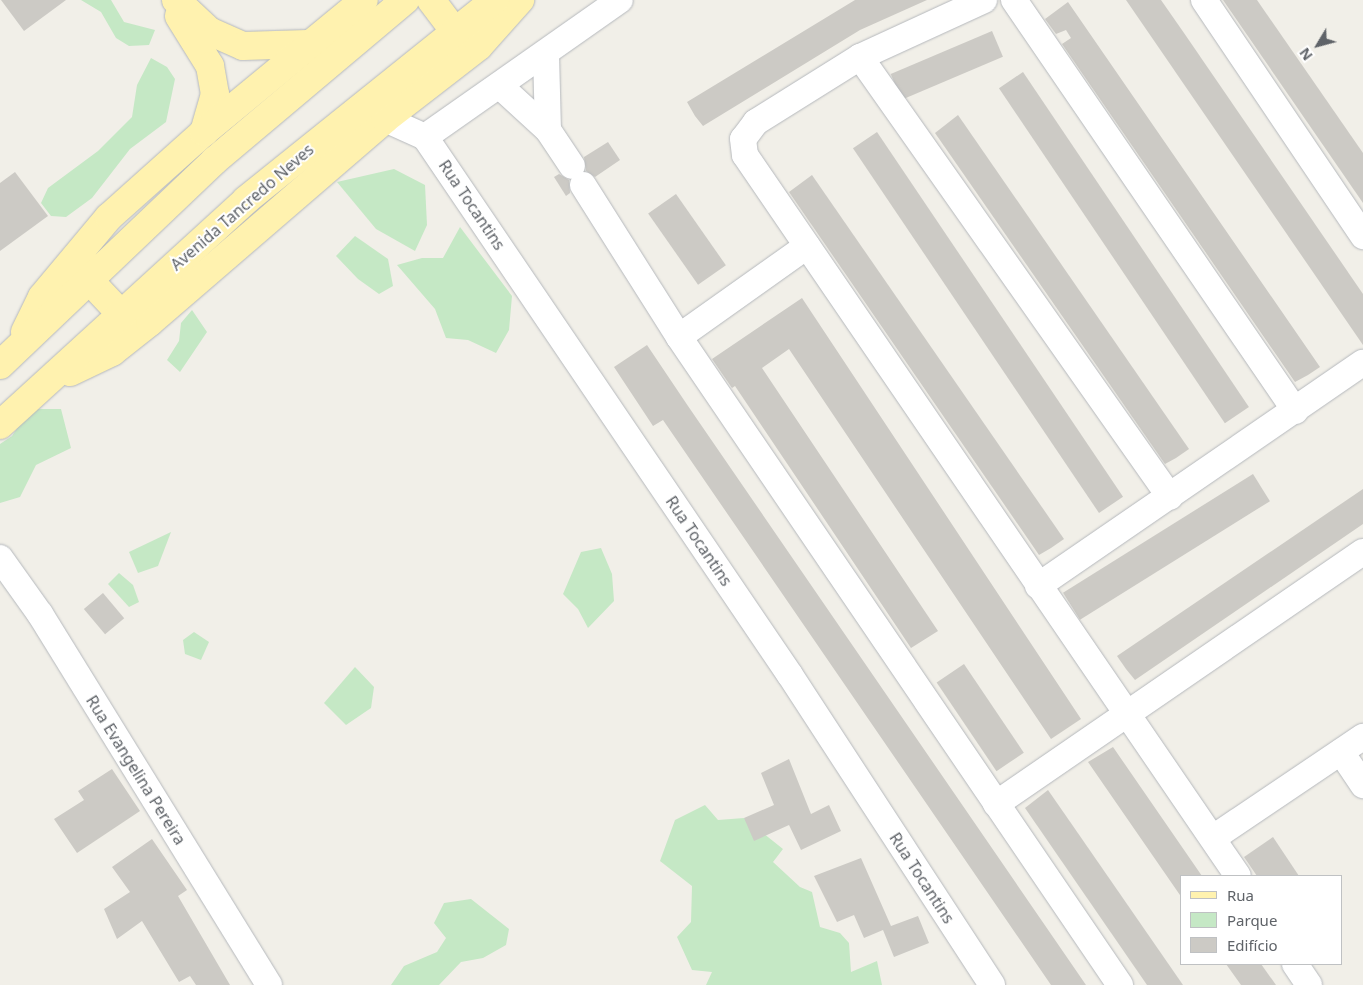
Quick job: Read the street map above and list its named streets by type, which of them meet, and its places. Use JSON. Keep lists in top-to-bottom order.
{
  "streets": {
    "main road": ["Avenida Tancredo Neves"],
    "street": ["Rua Tocantins", "Rua Evangelina Pereira"]
  },
  "legend": ["Rua", "Parque", "Edifício"],
  "north": "bottom left"
}
